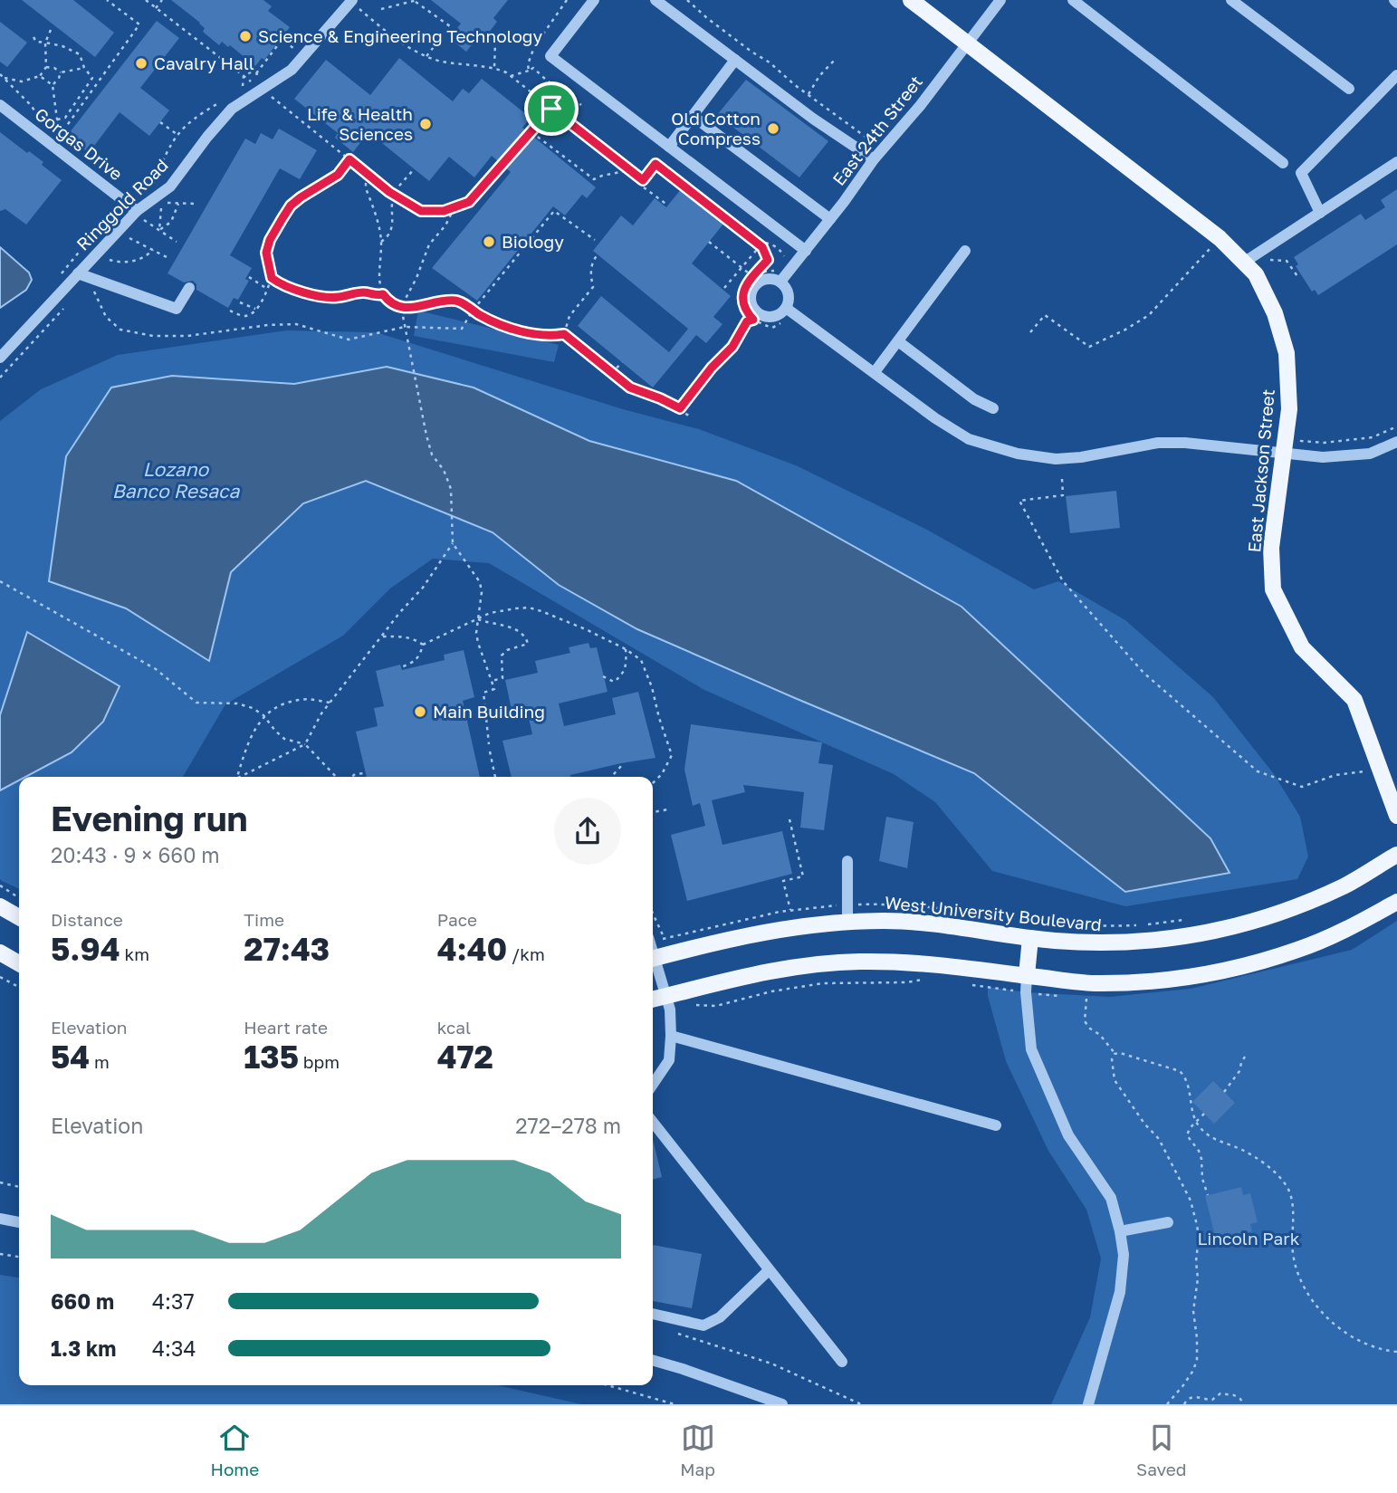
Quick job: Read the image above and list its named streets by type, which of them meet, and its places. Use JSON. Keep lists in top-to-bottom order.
{
  "streets": {
    "main road": ["East Jackson Street", "West University Boulevard"],
    "street": ["East 24th Street", "Gorgas Drive", "Ringgold Road"]
  },
  "crossings": [
    ["East 24th Street", "East Jackson Street"],
    ["Gorgas Drive", "Ringgold Road"]
  ],
  "water": ["Lozano Banco Resaca"],
  "parks": ["Lincoln Park"],
  "places": [
    "Science & Engineering Technology",
    "Cavalry Hall",
    "Life & Health Sciences",
    "Old Cotton Compress",
    "Biology",
    "Main Building"
  ],
  "page": {
    "heading": ["Evening run", "20:43 · 9 × 660 m"],
    "stats": [
      ["Distance", "5.94 km"],
      ["Time", "27:43"],
      ["Pace", "4:40 /km"],
      ["Elevation", "54 m"],
      ["Heart rate", "135 bpm"],
      ["kcal", "472"]
    ],
    "chart": ["Elevation", "272–278 m"],
    "list": [
      {
        "name": "660 m",
        "note": "4:37"
      },
      {
        "name": "1.3 km",
        "note": "4:34"
      }
    ],
    "tabs": ["Home", "Map", "Saved"]
  }
}
